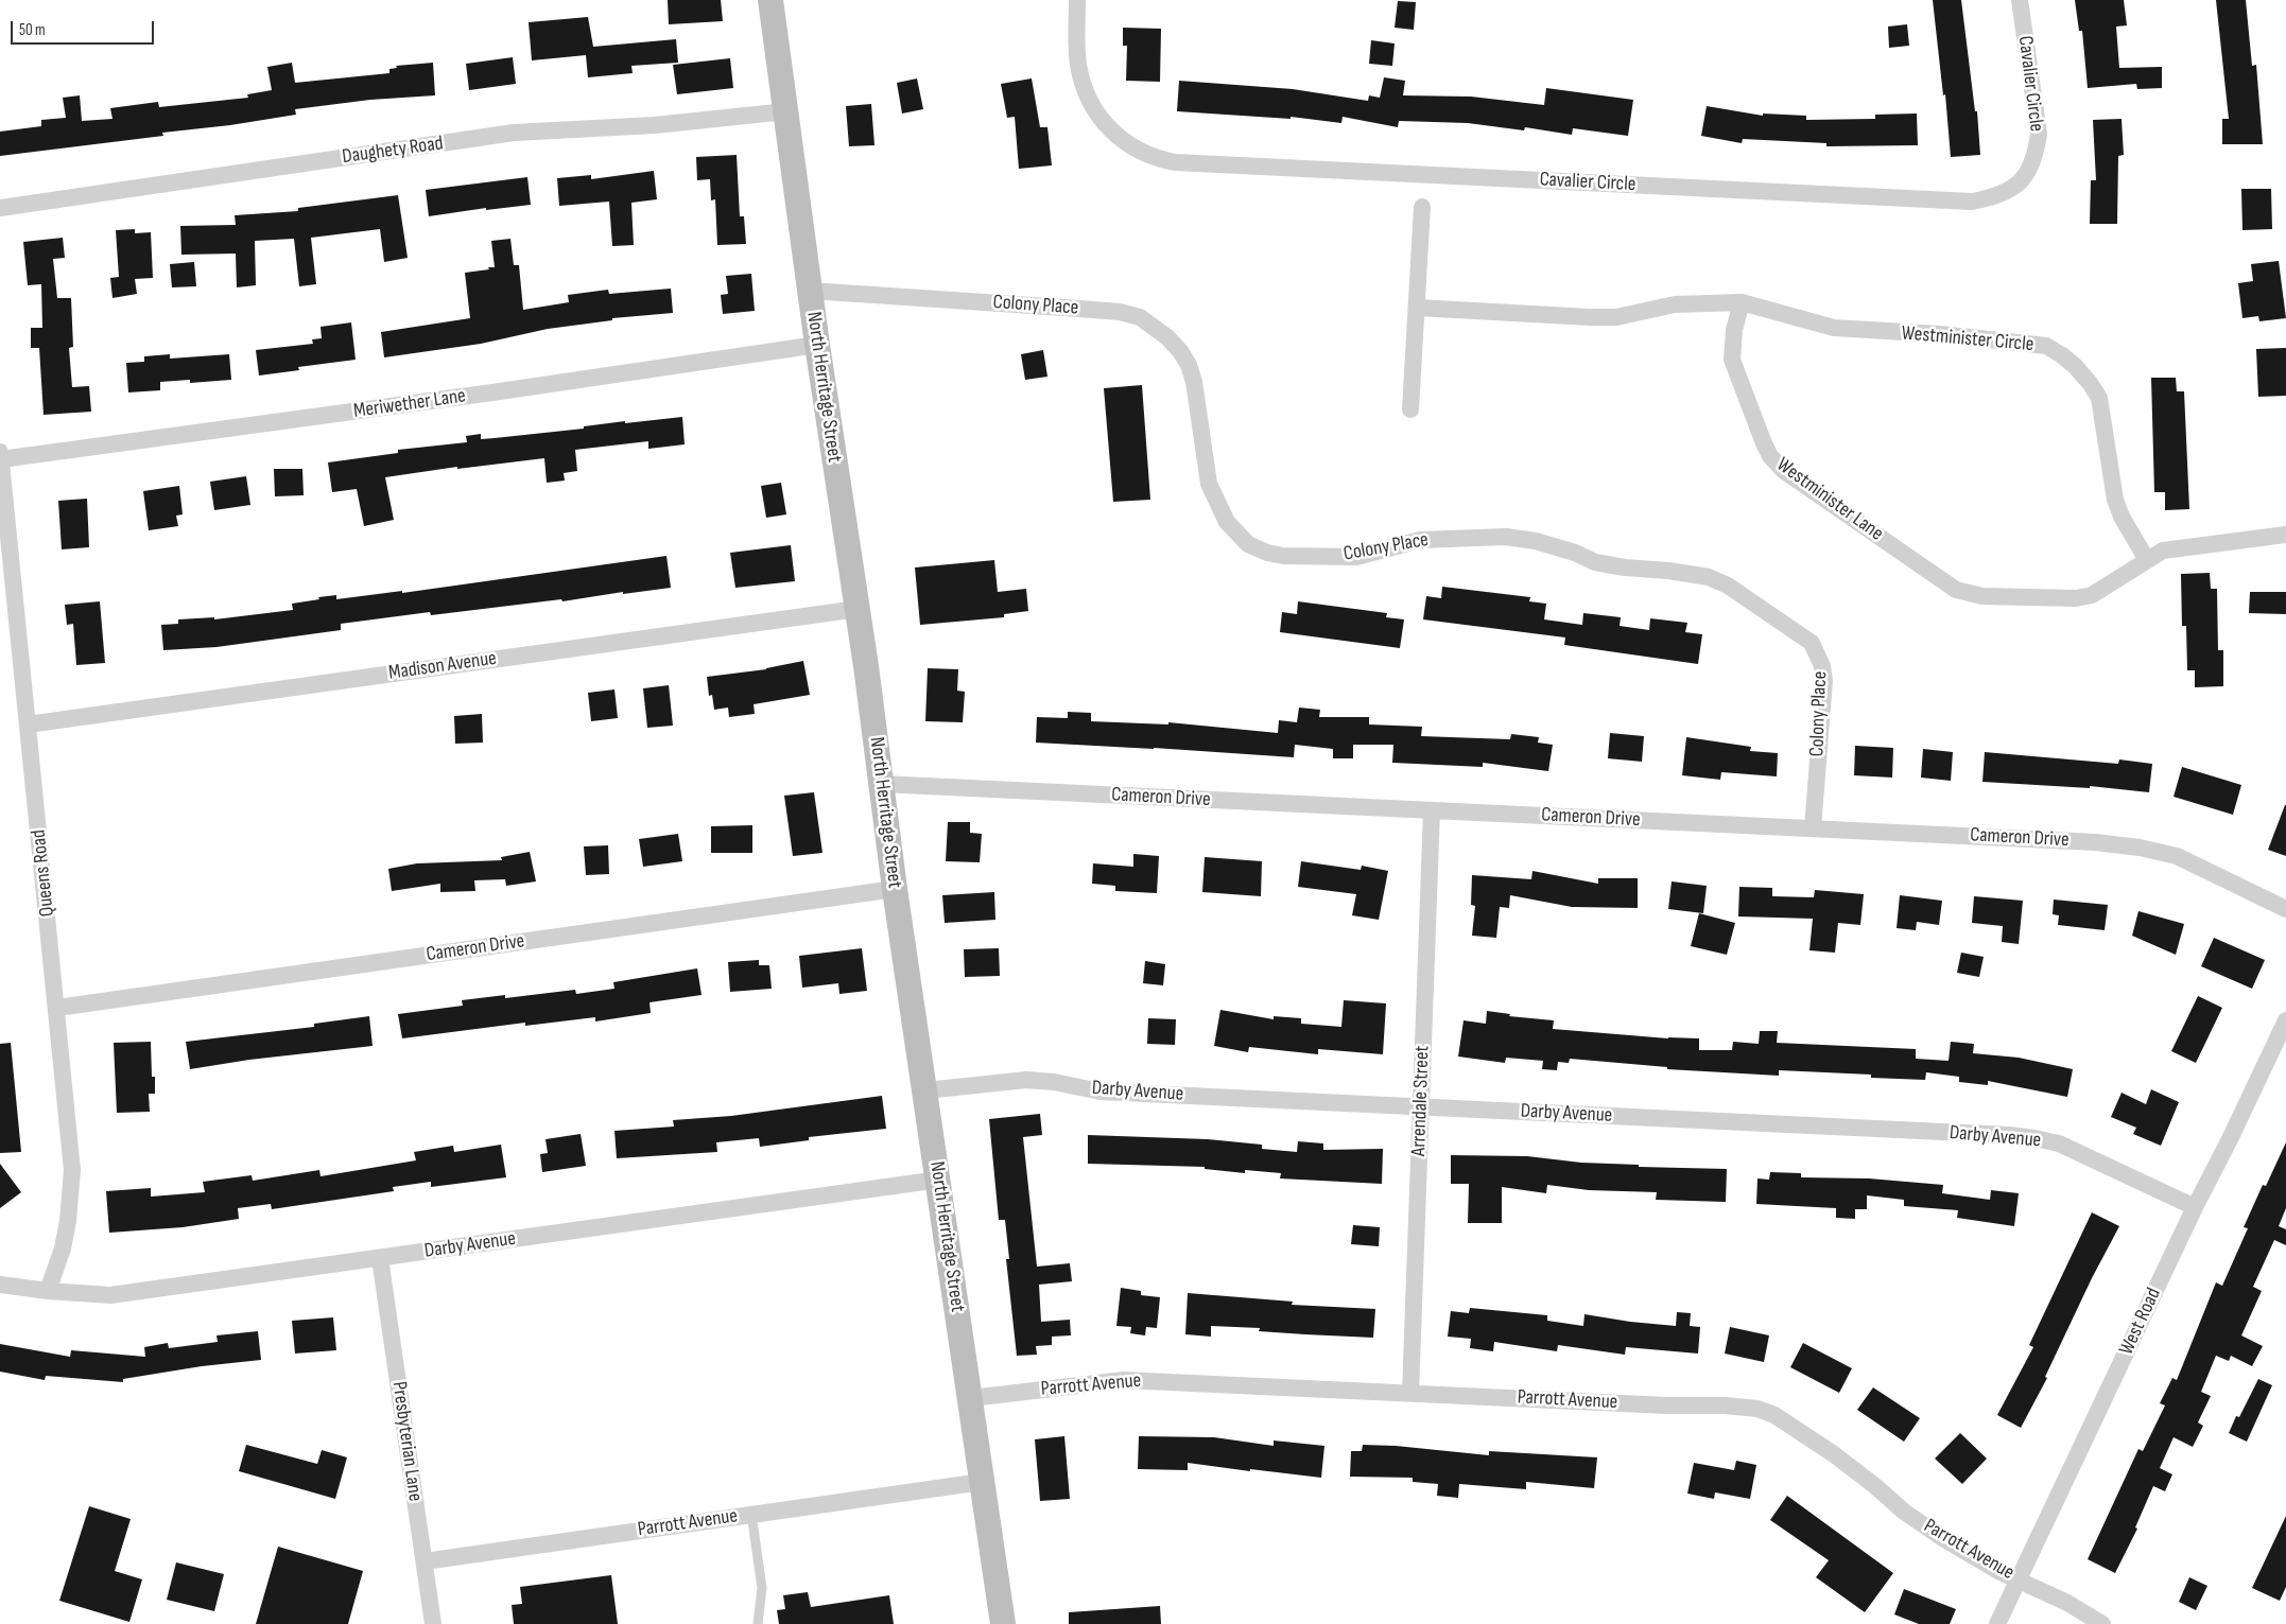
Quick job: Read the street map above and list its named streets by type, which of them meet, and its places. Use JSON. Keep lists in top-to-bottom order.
{
  "streets": {
    "street": [
      "Cavalier Circle",
      "Daughety Road",
      "Colony Place",
      "Westminister Circle",
      "North Herritage Street",
      "Meriwether Lane",
      "Westminister Lane",
      "Madison Avenue",
      "Cameron Drive",
      "Queens Road",
      "Darby Avenue",
      "Arrendale Street",
      "West Road",
      "Parrott Avenue",
      "Presbyterian Lane"
    ]
  },
  "crossings": [
    ["Daughety Road", "North Herritage Street"],
    ["Colony Place", "North Herritage Street"],
    ["Colony Place", "Cameron Drive"],
    ["Westminister Circle", "Westminister Lane"],
    ["North Herritage Street", "Meriwether Lane"],
    ["North Herritage Street", "Madison Avenue"],
    ["North Herritage Street", "Cameron Drive"],
    ["North Herritage Street", "Darby Avenue"],
    ["North Herritage Street", "Parrott Avenue"],
    ["Meriwether Lane", "Queens Road"],
    ["Madison Avenue", "Queens Road"],
    ["Cameron Drive", "Queens Road"],
    ["Cameron Drive", "Arrendale Street"],
    ["Queens Road", "Darby Avenue"],
    ["Darby Avenue", "Arrendale Street"],
    ["Darby Avenue", "West Road"],
    ["Darby Avenue", "Presbyterian Lane"],
    ["Arrendale Street", "Parrott Avenue"],
    ["West Road", "Parrott Avenue"],
    ["Parrott Avenue", "Presbyterian Lane"]
  ],
  "scale_bar": "50 m"
}
